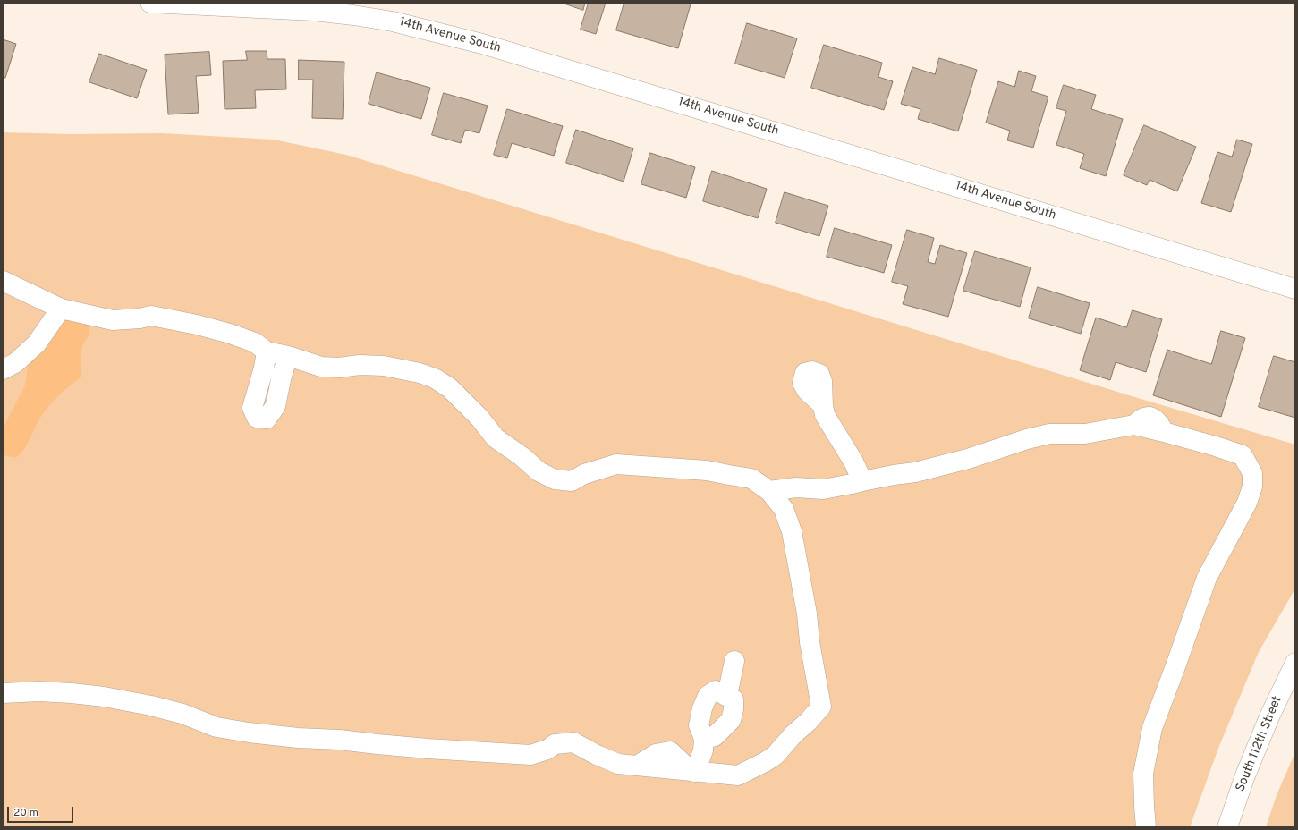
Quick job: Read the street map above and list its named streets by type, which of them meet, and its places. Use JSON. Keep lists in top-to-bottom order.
{
  "streets": {
    "street": ["14th Avenue South", "South 112th Street"]
  },
  "scale_bar": "20 m"
}
